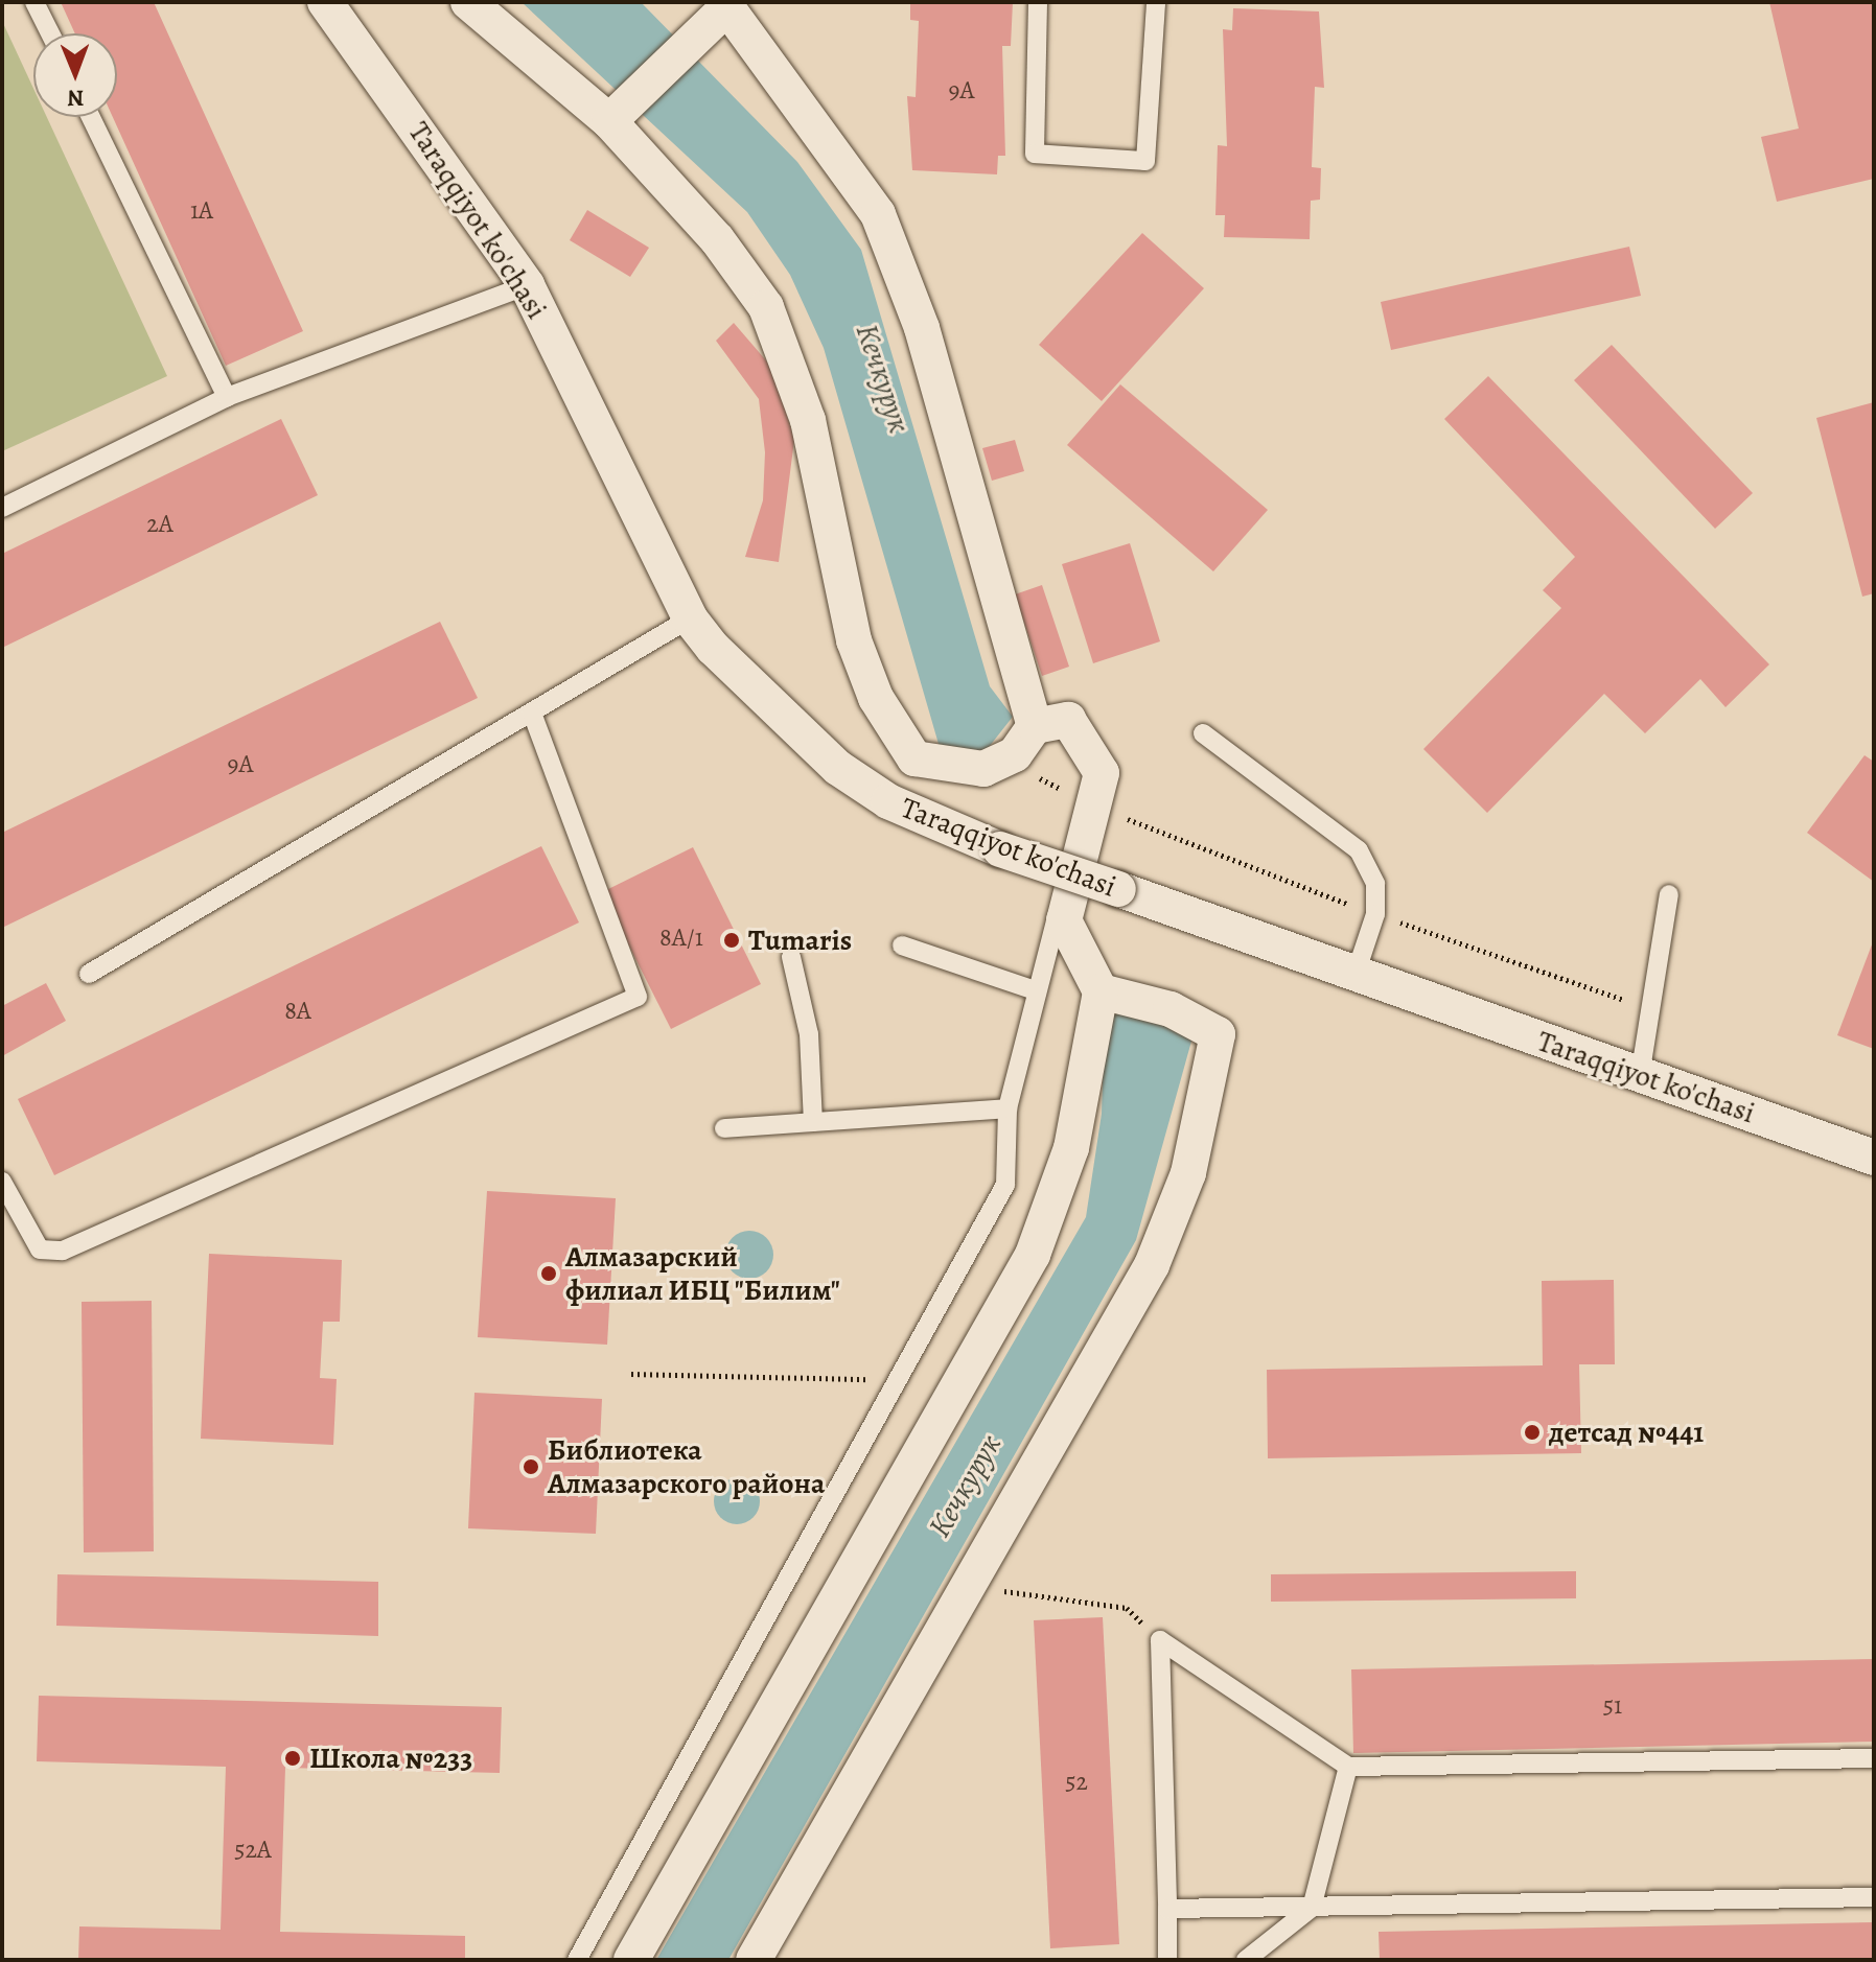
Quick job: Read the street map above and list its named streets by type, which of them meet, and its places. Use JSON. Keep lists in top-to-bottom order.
{
  "streets": {
    "street": ["Taraqqiyot ko'chasi"]
  },
  "water": ["Кечкурук"],
  "places": [
    "Tumaris",
    "Алмазарский филиал ИБЦ \"Билим\"",
    "детсад №441",
    "Библиотека Алмазарского района",
    "Школа №233"
  ],
  "house_numbers": [
    "9A",
    "1A",
    "2A",
    "9A",
    "8A/1",
    "8A",
    "51",
    "52",
    "52A"
  ],
  "north": "bottom"
}
